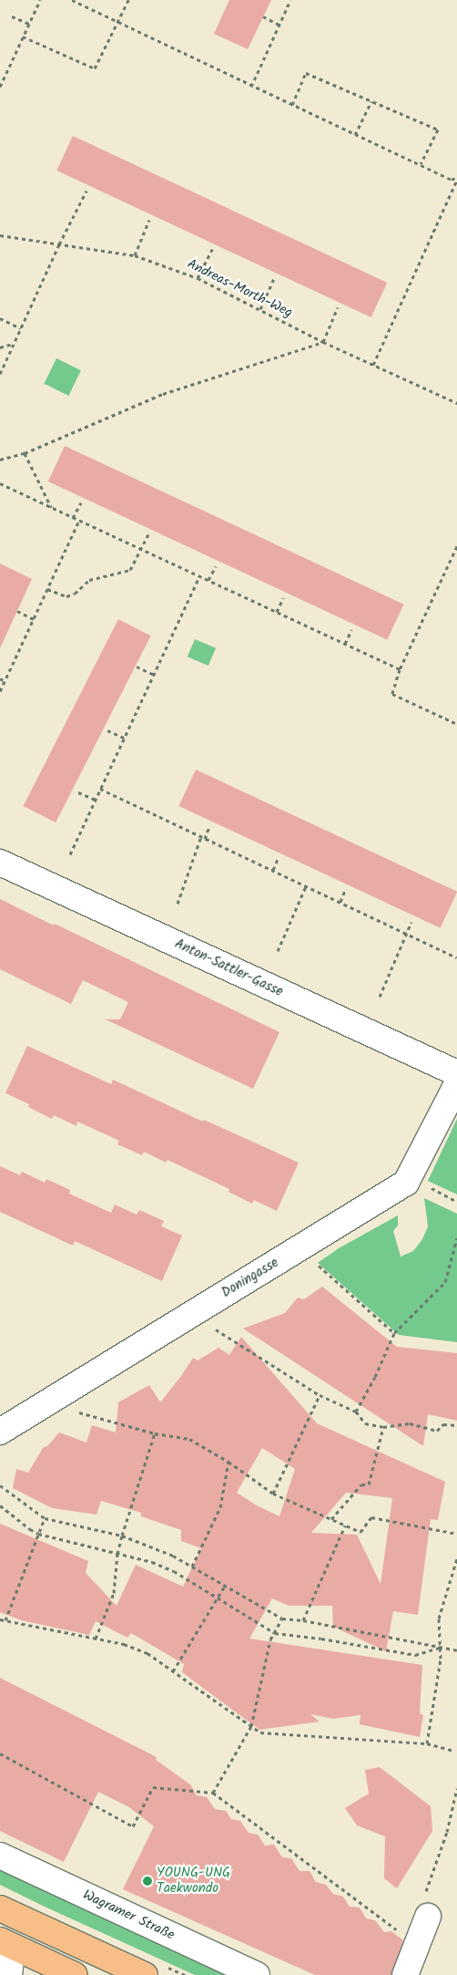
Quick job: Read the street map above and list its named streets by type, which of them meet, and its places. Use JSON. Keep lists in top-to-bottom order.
{
  "streets": {
    "street": ["Anton-Sattler-Gasse", "Doningasse", "Wagramer Straße"],
    "path": ["Andreas-Morth-Weg"]
  },
  "places": ["YOUNG-UNG Taekwondo"]
}
